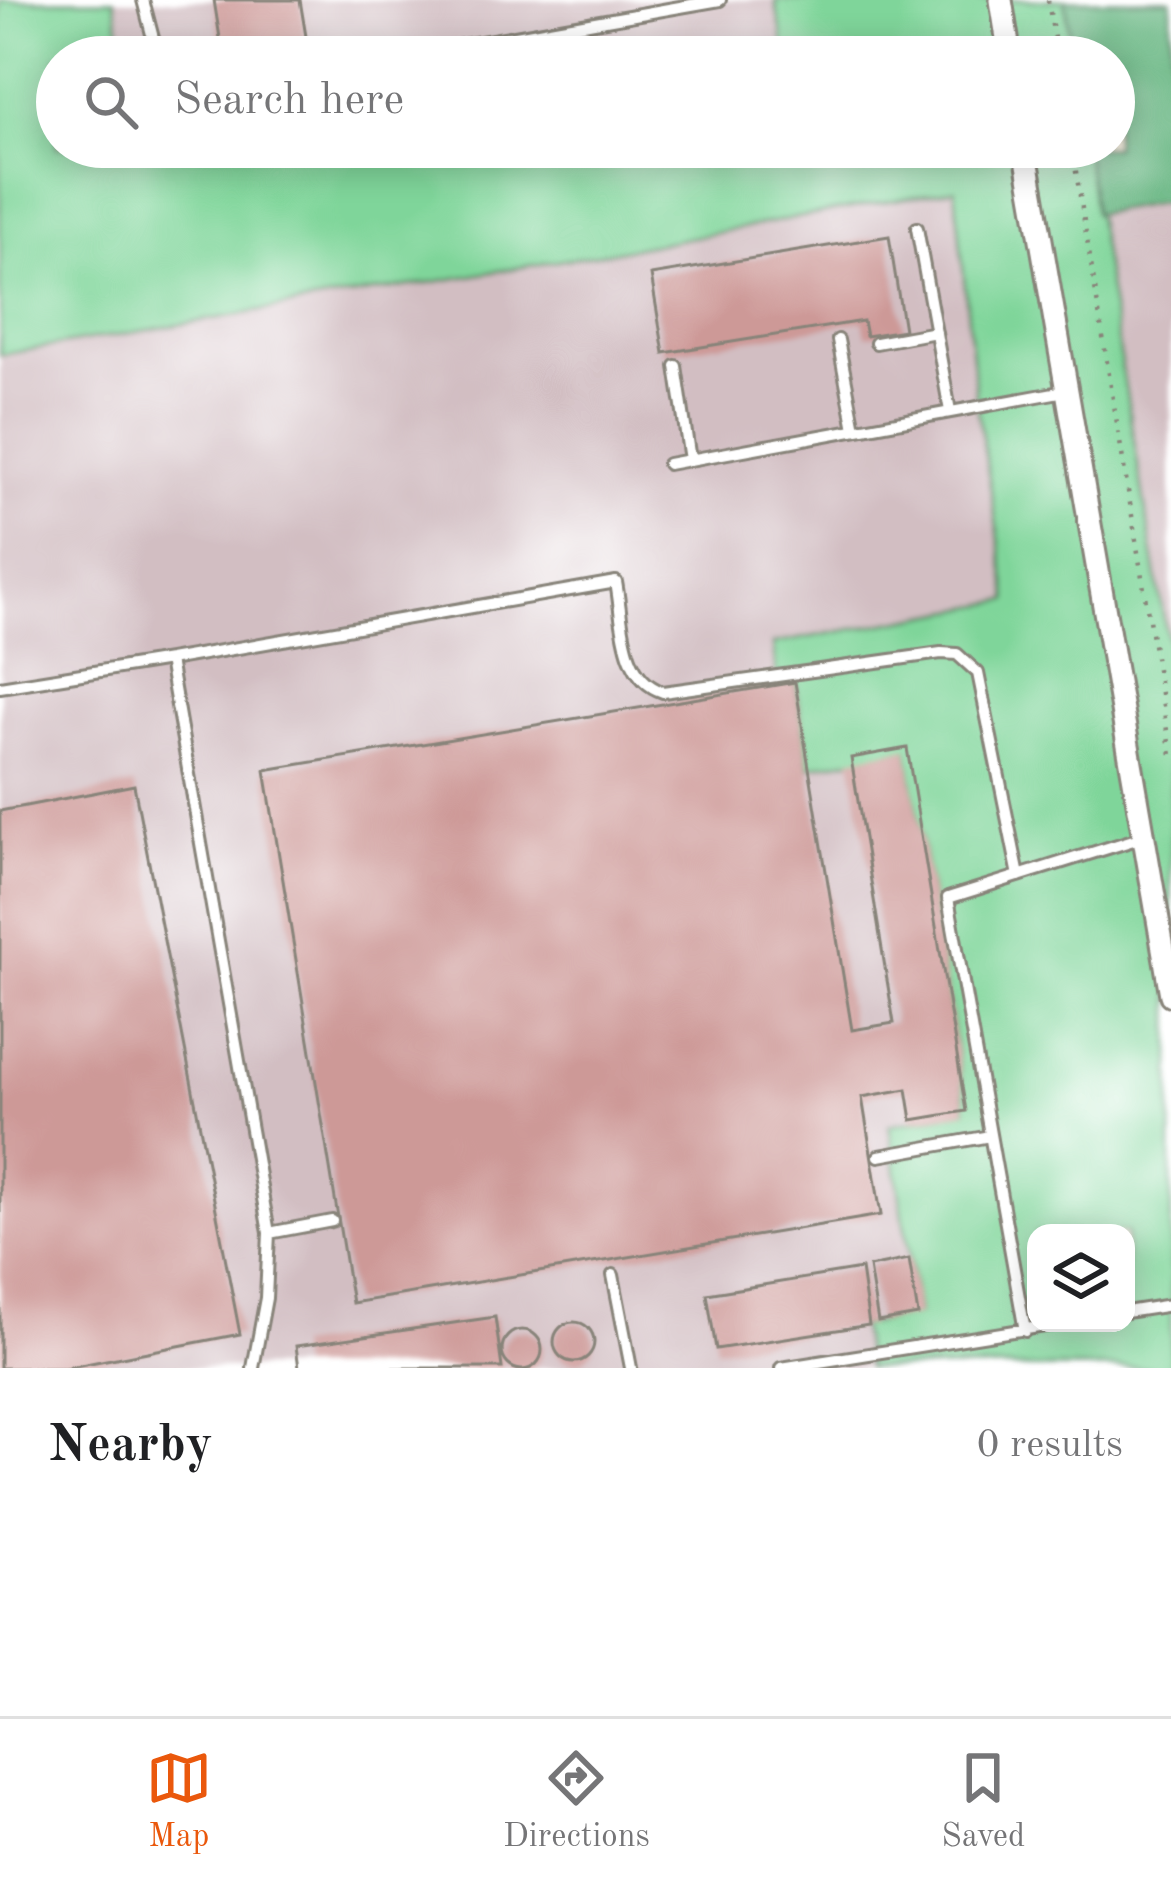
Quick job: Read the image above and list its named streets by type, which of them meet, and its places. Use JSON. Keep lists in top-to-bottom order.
{
  "page": {
    "search": "Search here",
    "heading": ["Nearby", "0 results"],
    "nav": ["Map", "Directions", "Saved"]
  }
}
